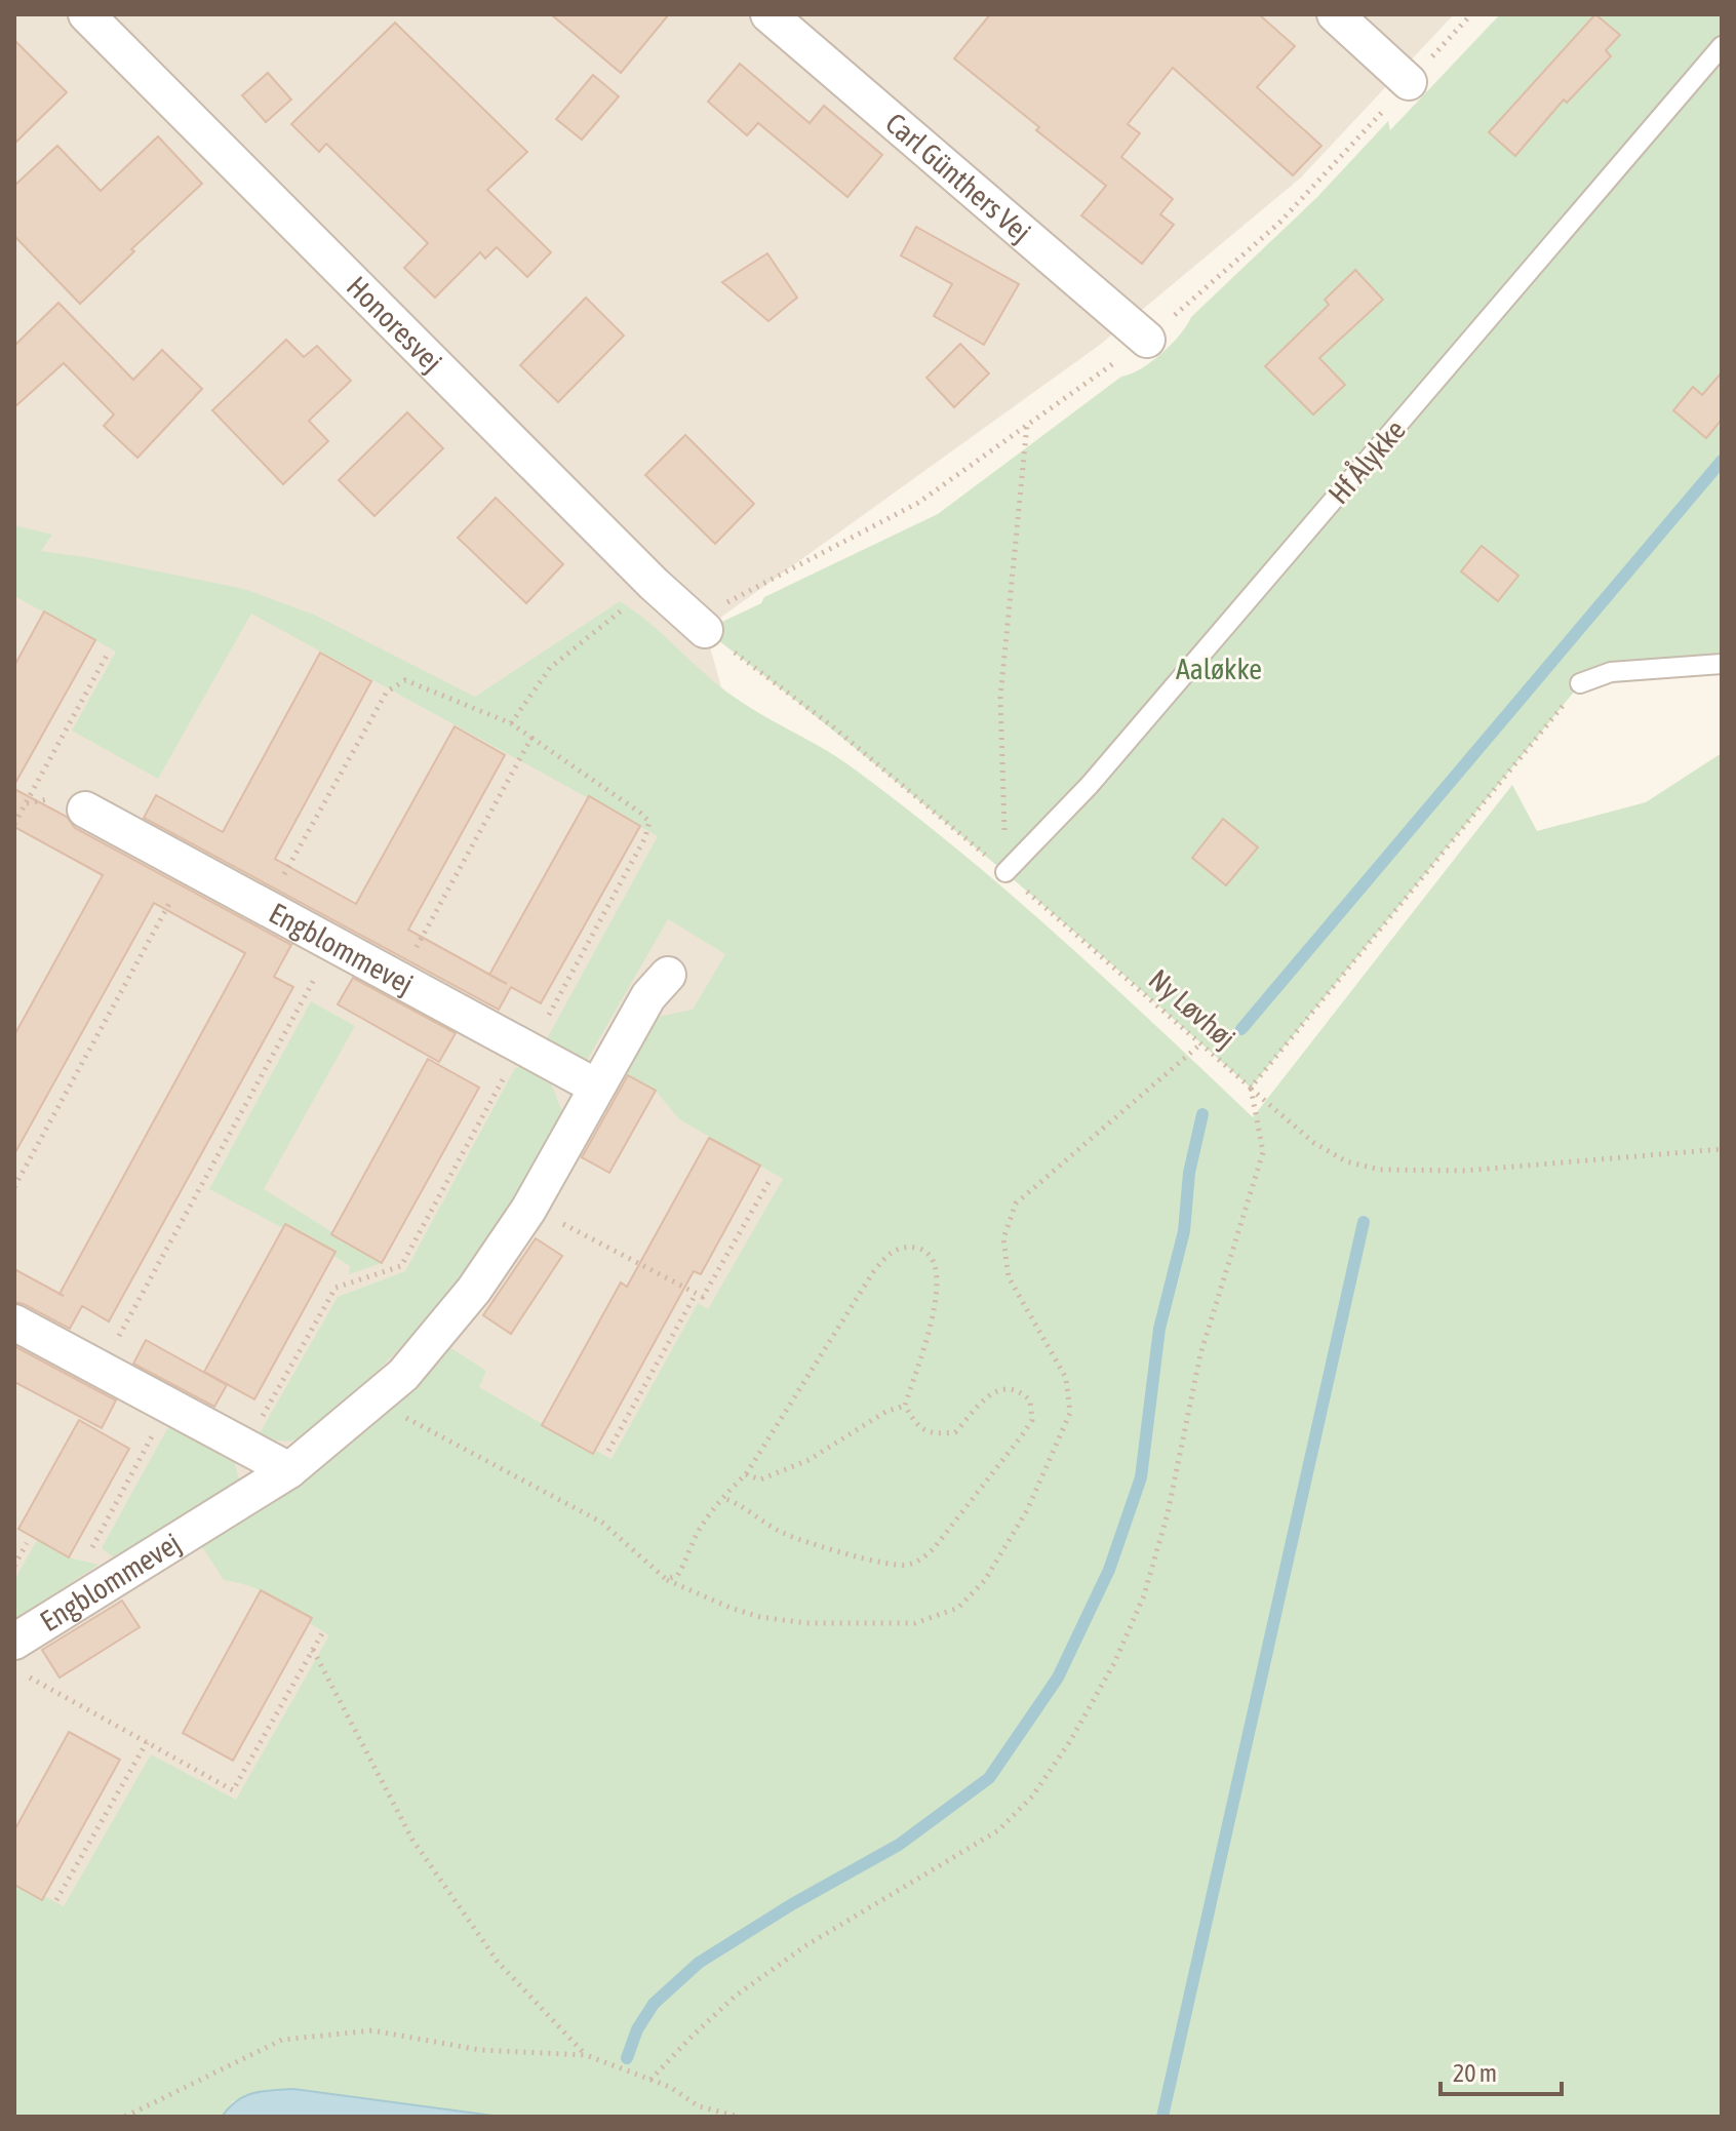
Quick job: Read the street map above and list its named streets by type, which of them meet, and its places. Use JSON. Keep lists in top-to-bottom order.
{
  "streets": {
    "street": ["Carl Günthers Vej", "Honoresvej", "Engblommevej"],
    "lane": ["Hf Ålykke"],
    "path": ["Ny Løvhøj"]
  },
  "crossings": [
    ["Honoresvej", "Ny Løvhøj"],
    ["Hf Ålykke", "Ny Løvhøj"]
  ],
  "parks": ["Aaløkke"],
  "scale_bar": "20 m"
}
